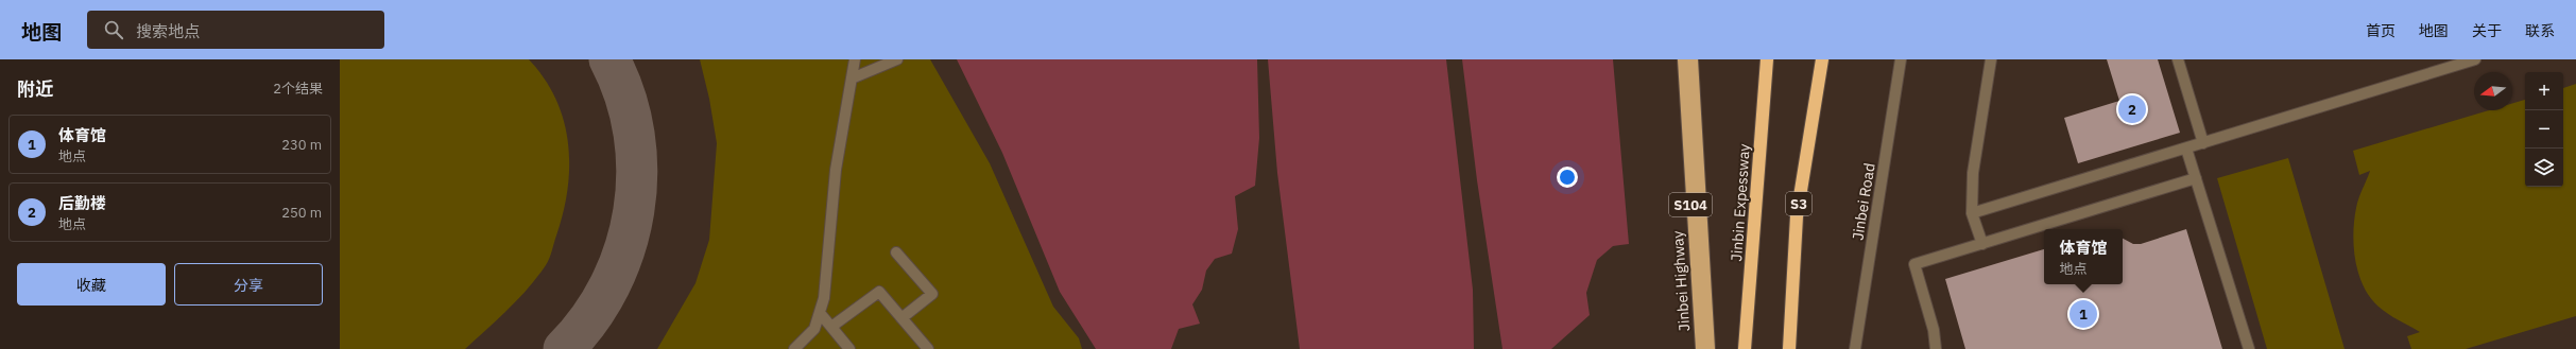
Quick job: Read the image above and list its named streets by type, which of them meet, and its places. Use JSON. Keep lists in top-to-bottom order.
{
  "streets": {
    "highway": ["Jinbin Expessway", "S3"],
    "main road": ["S104", "Jinbei Highway"],
    "street": ["Jinbei Road"]
  },
  "north": "left",
  "page": {
    "header": "地图",
    "search": "搜索地点",
    "nav": [
      "首页",
      "地图",
      "关于",
      "联系"
    ],
    "heading": ["附近", "2个结果"],
    "map_buttons": ["+", "−"],
    "pins": ["2", "1"],
    "list": [
      {
        "mark": "1",
        "name": "体育馆",
        "note": "地点",
        "value": "230 m"
      },
      {
        "mark": "2",
        "name": "后勤楼",
        "note": "地点",
        "value": "250 m"
      }
    ],
    "popup": ["体育馆", "地点"],
    "buttons": ["收藏", "分享"]
  }
}
